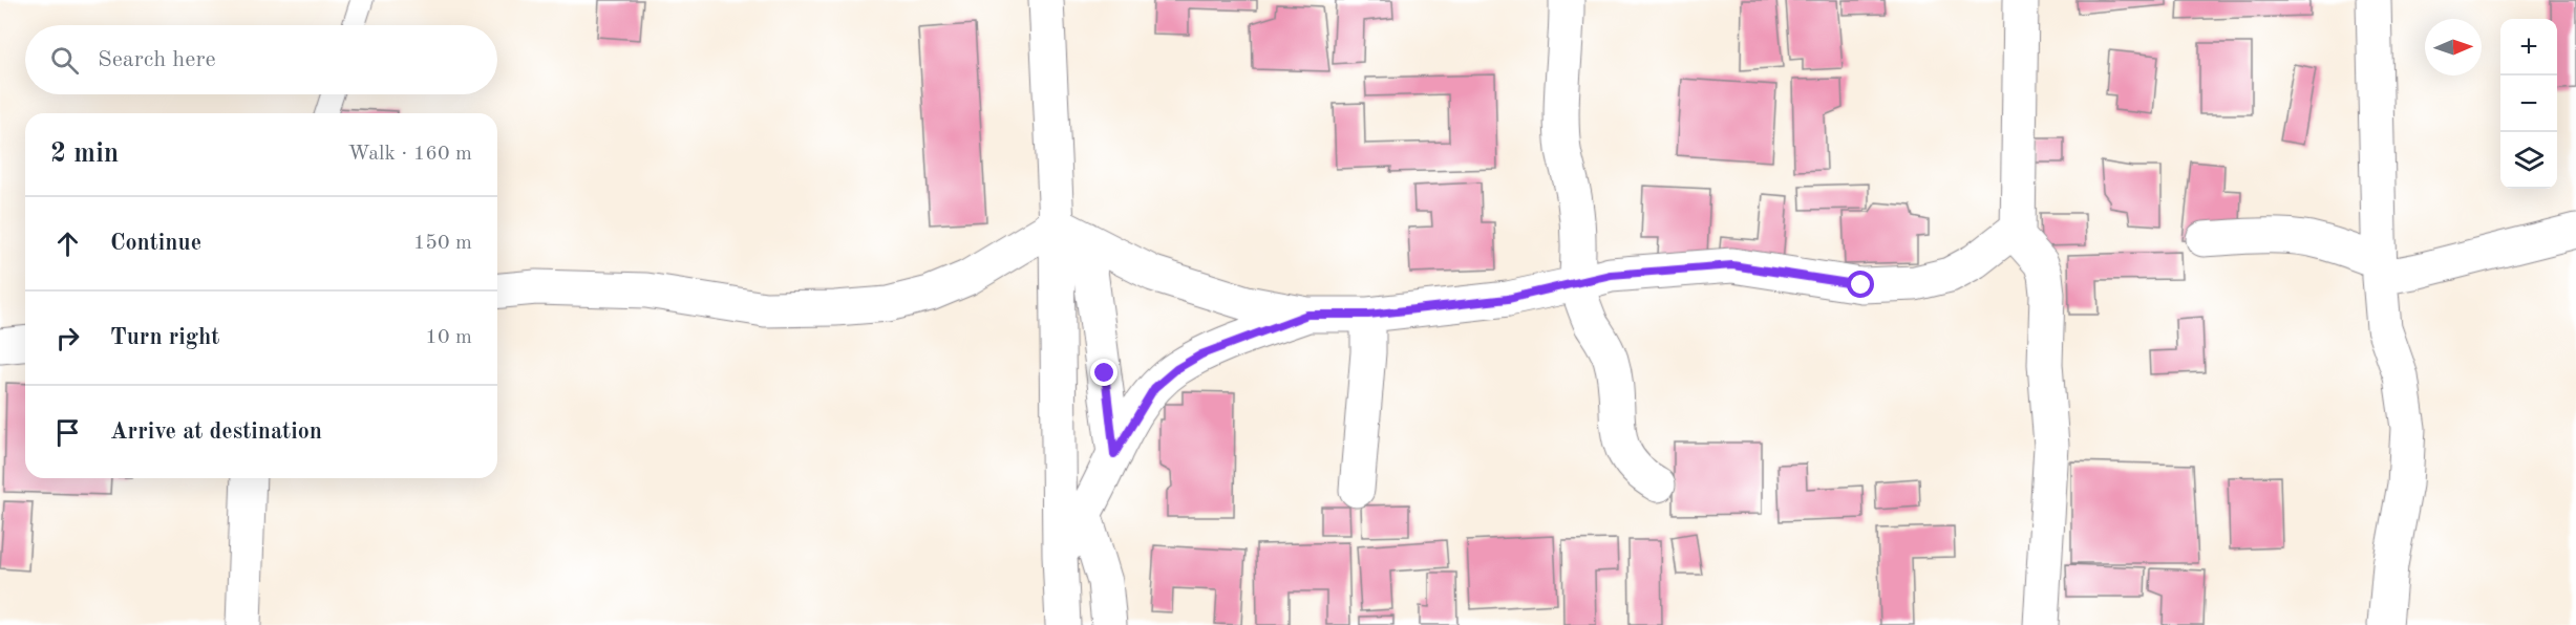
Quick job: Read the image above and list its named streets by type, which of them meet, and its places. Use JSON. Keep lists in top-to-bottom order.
{
  "north": "right",
  "page": {
    "map_buttons": ["+", "−"],
    "search": "Search here",
    "heading": ["2 min", "Walk · 160 m"],
    "list": [
      ["Continue", "150 m"],
      ["Turn right", "10 m"],
      "Arrive at destination"
    ]
  }
}
